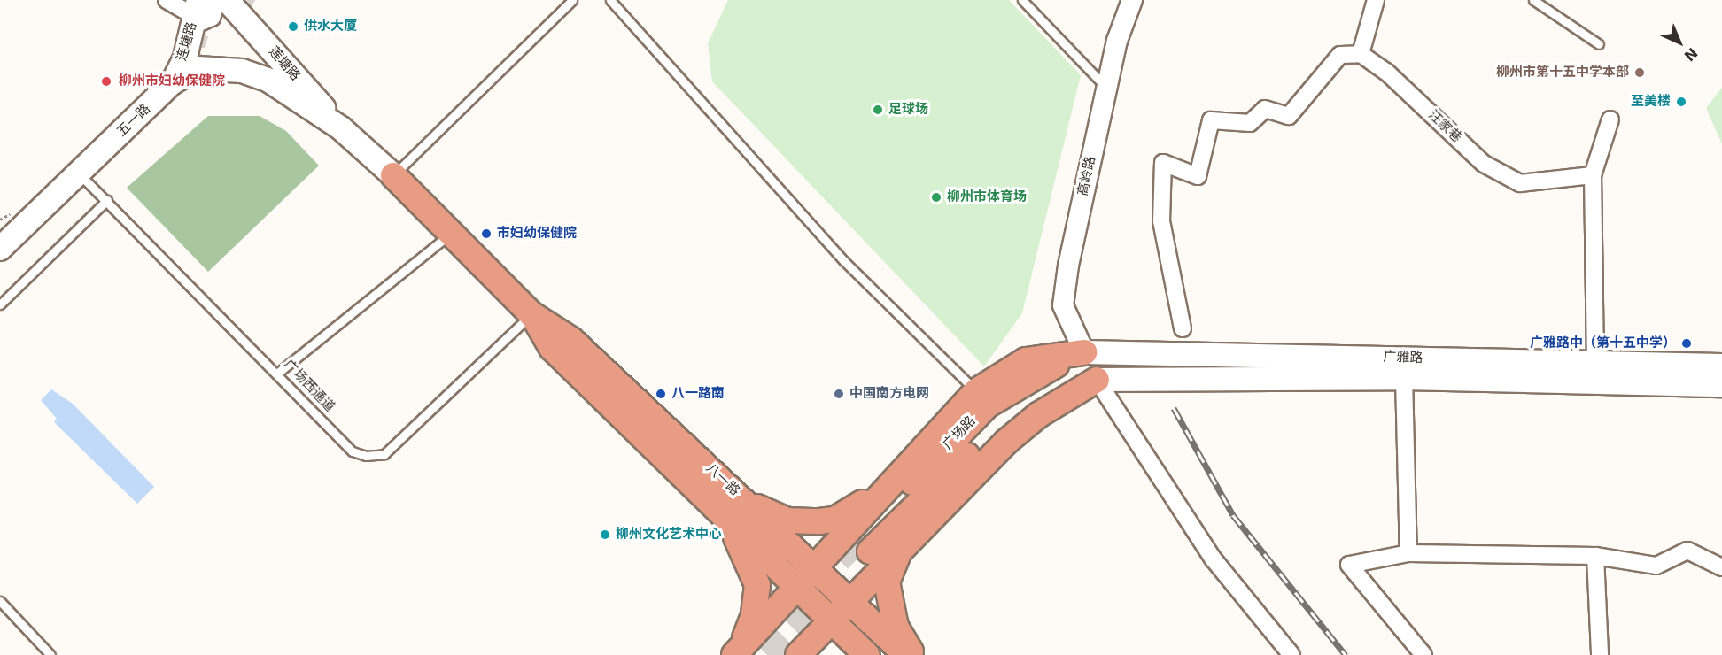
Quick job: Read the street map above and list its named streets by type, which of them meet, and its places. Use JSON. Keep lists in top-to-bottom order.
{
  "streets": {
    "main road": [
      "连塘路",
      "莲塘路",
      "五一路",
      "广雅路",
      "广场路",
      "八一路"
    ],
    "street": ["汪家巷", "高岭路"],
    "lane": ["广场西通道"]
  },
  "crossings": [
    ["连塘路", "五一路"],
    ["莲塘路", "五一路"],
    ["五一路", "广场西通道"],
    ["五一路", "八一路"],
    ["高岭路", "广雅路"],
    ["高岭路", "广场路"],
    ["广雅路", "广场路"],
    ["广场西通道", "八一路"]
  ],
  "places": [
    "供水大厦",
    "柳州市第十五中学本部",
    "柳州市妇幼保健院",
    "至美楼",
    "足球场",
    "柳州市体育场",
    "市妇幼保健院",
    "广雅路中（第十五中学）",
    "八一路南",
    "中国南方电网",
    "柳州文化艺术中心"
  ],
  "north": "bottom right"
}
